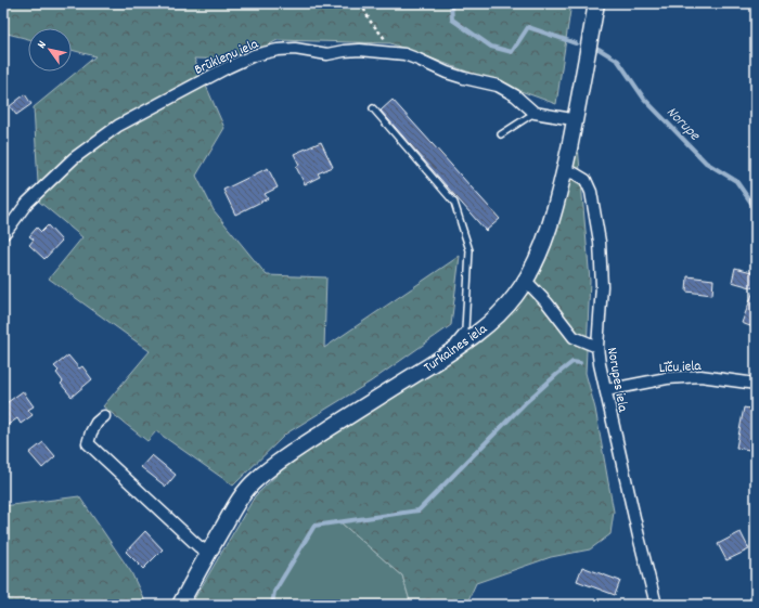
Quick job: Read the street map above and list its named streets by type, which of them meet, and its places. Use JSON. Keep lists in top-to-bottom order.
{
  "streets": {
    "main road": ["Turkalnes iela"],
    "street": ["Brūkleņu iela", "Līču iela", "Norupes iela"]
  },
  "crossings": [
    ["Turkalnes iela", "Norupes iela"],
    ["Līču iela", "Norupes iela"]
  ],
  "water": ["Norupe"],
  "north": "top left"
}
